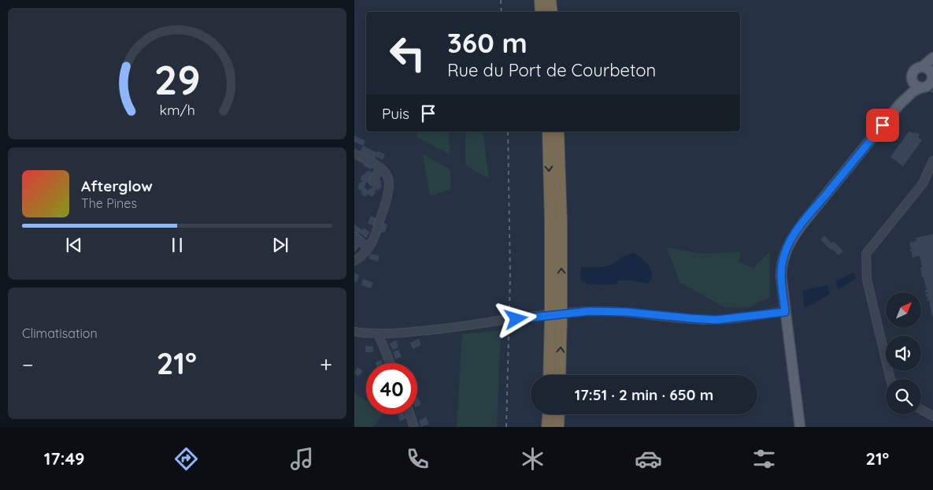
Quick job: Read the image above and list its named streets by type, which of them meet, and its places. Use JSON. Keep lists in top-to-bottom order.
{
  "north": "top right",
  "page": {
    "turn": ["360 m", "Rue du Port de Courbeton"],
    "then": "Puis",
    "song": ["Afterglow", "The Pines"],
    "tile": "Climatisation",
    "heat": ["−", "21°", "+"],
    "limit": "40",
    "trip": "17:51 · 2 min · 650 m",
    "tabs": ["17:49", "21°"],
    "gauge": ["29", "km/h"]
  }
}
